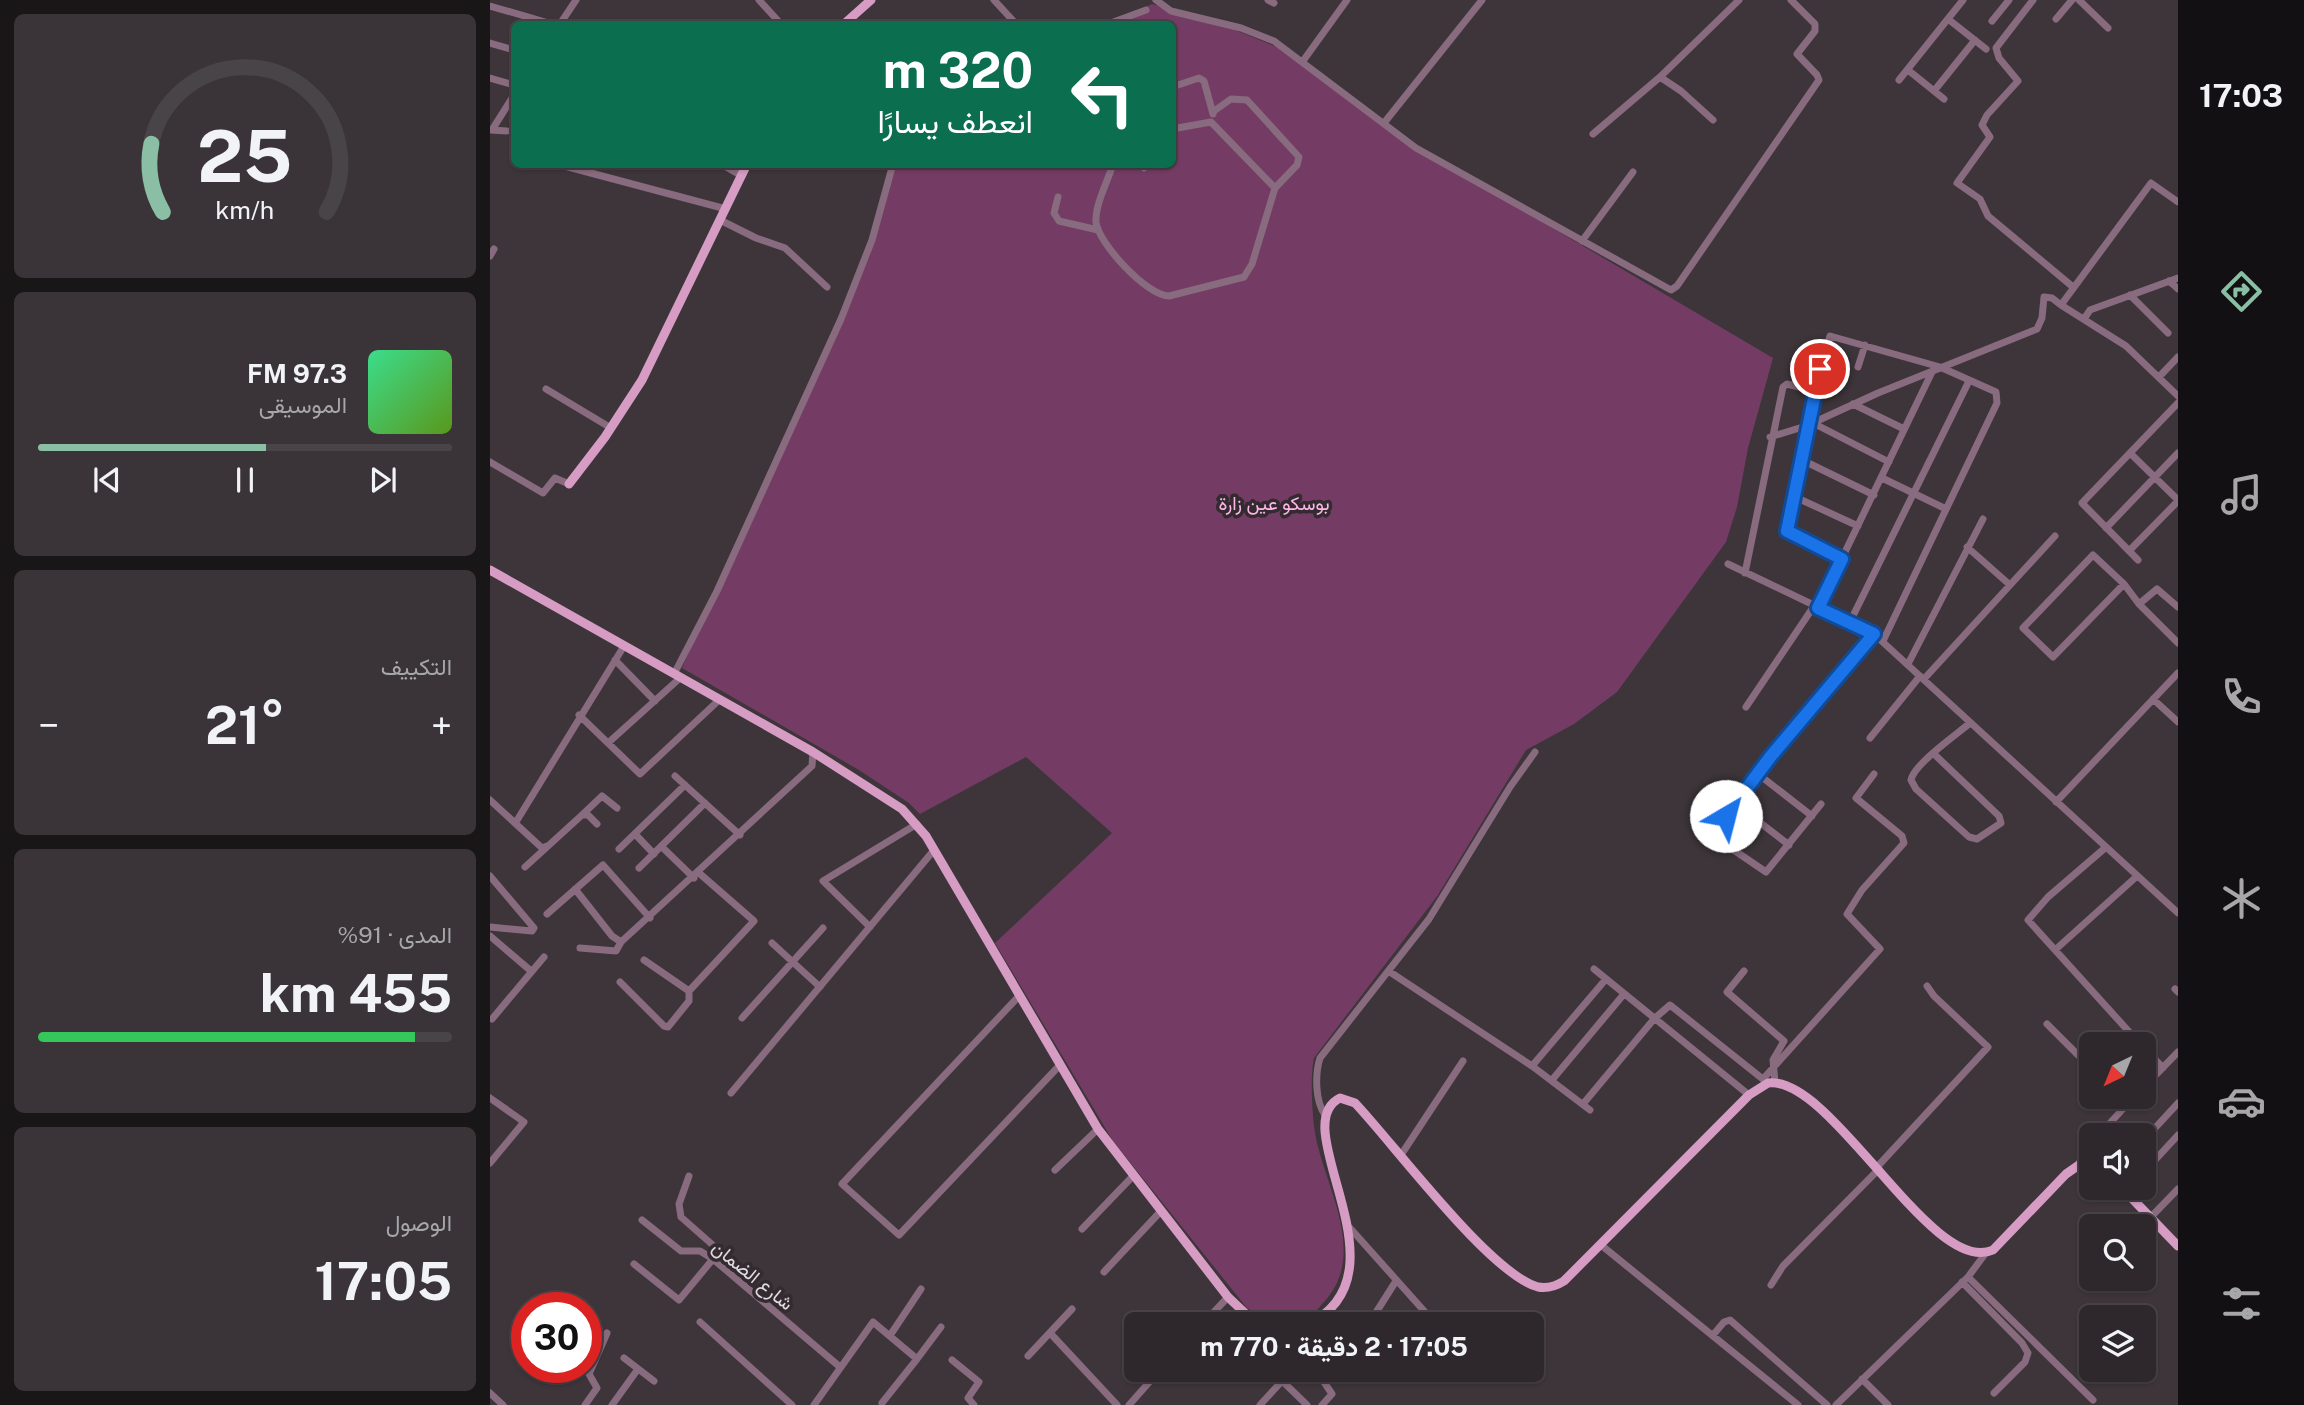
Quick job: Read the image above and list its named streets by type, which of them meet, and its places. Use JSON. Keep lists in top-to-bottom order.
{
  "streets": {
    "street": ["شارع الضمان"]
  },
  "parks": ["بوسكو عين زارة"],
  "north": "bottom left",
  "page": {
    "tabs": "17:03",
    "turn": ["320 m", "انعطف يسارًا"],
    "song": ["97.3 FM", "الموسيقى"],
    "tile": [
      "التكييف",
      ["المدى · 91%", "455 km"],
      ["الوصول", "17:05"]
    ],
    "heat": ["−", "21°", "+"],
    "limit": "30",
    "trip": "17:05 · 2 دقيقة · 770 m",
    "gauge": ["25", "km/h"]
  }
}
